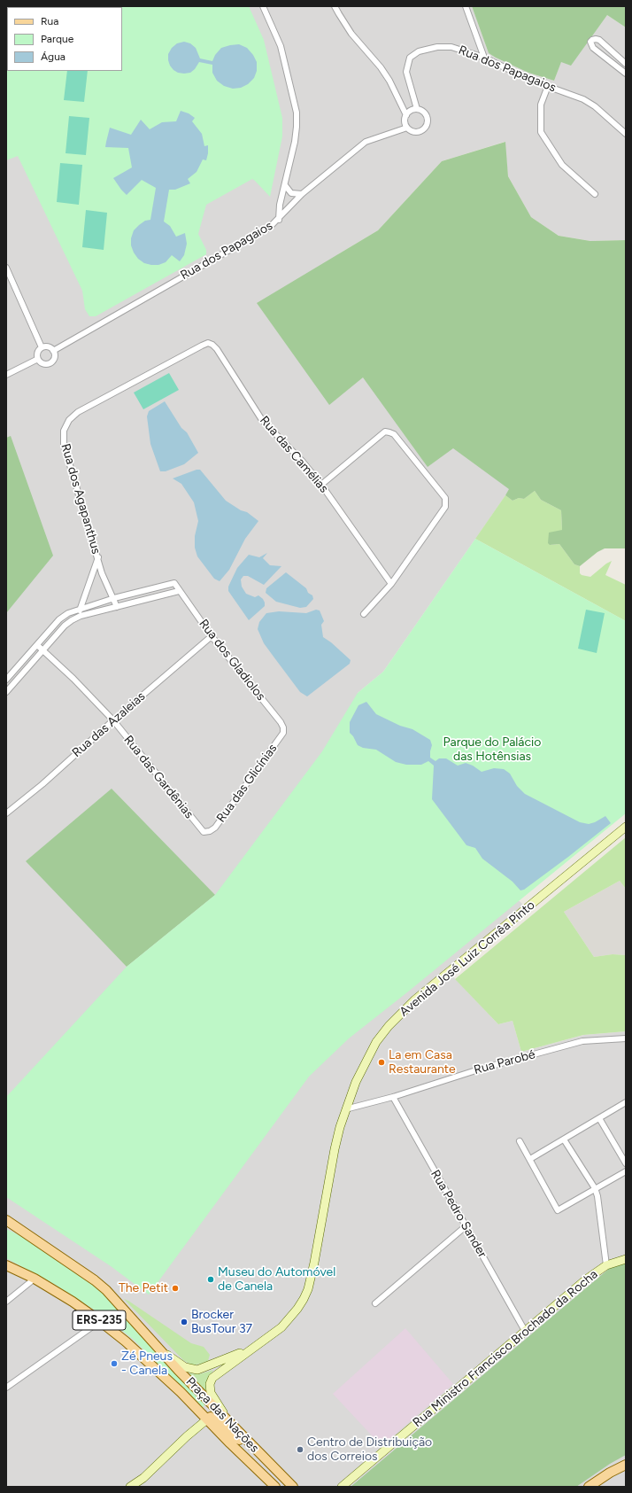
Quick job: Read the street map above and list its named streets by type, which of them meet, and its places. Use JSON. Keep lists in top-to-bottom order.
{
  "streets": {
    "main road": ["ERS-235", "Praça das Nações"],
    "street": [
      "Rua dos Papagaios",
      "Rua das Camélias",
      "Rua dos Agapanthus",
      "Rua dos Gladiolos",
      "Rua das Azaleias",
      "Rua das Gardênias",
      "Rua das Glicínias",
      "Avenida José Luiz Corrêa Pinto",
      "Rua Parobé",
      "Rua Pedro Sander",
      "Rua Ministro Francisco Brochado da Rocha"
    ]
  },
  "crossings": [
    ["Rua das Camélias", "Rua dos Agapanthus"],
    ["Rua dos Agapanthus", "Rua dos Gladiolos"],
    ["Rua dos Gladiolos", "Rua das Azaleias"],
    ["Rua dos Gladiolos", "Rua das Glicínias"],
    ["Rua das Azaleias", "Rua das Gardênias"],
    ["Rua das Gardênias", "Rua das Glicínias"],
    ["Avenida José Luiz Corrêa Pinto", "Rua Parobé"],
    ["Avenida José Luiz Corrêa Pinto", "Praça das Nações"],
    ["Rua Parobé", "Rua Pedro Sander"],
    ["Rua Pedro Sander", "Rua Ministro Francisco Brochado da Rocha"]
  ],
  "parks": ["Parque do Palácio das Hotênsias"],
  "places": [
    "La em Casa Restaurante",
    "Museu do Automóvel de Canela",
    "The Petit",
    "Brocker BusTour 37",
    "Zé Pneus - Canela",
    "Centro de Distribuição dos Correios"
  ],
  "legend": ["Rua", "Parque", "Água"]
}
